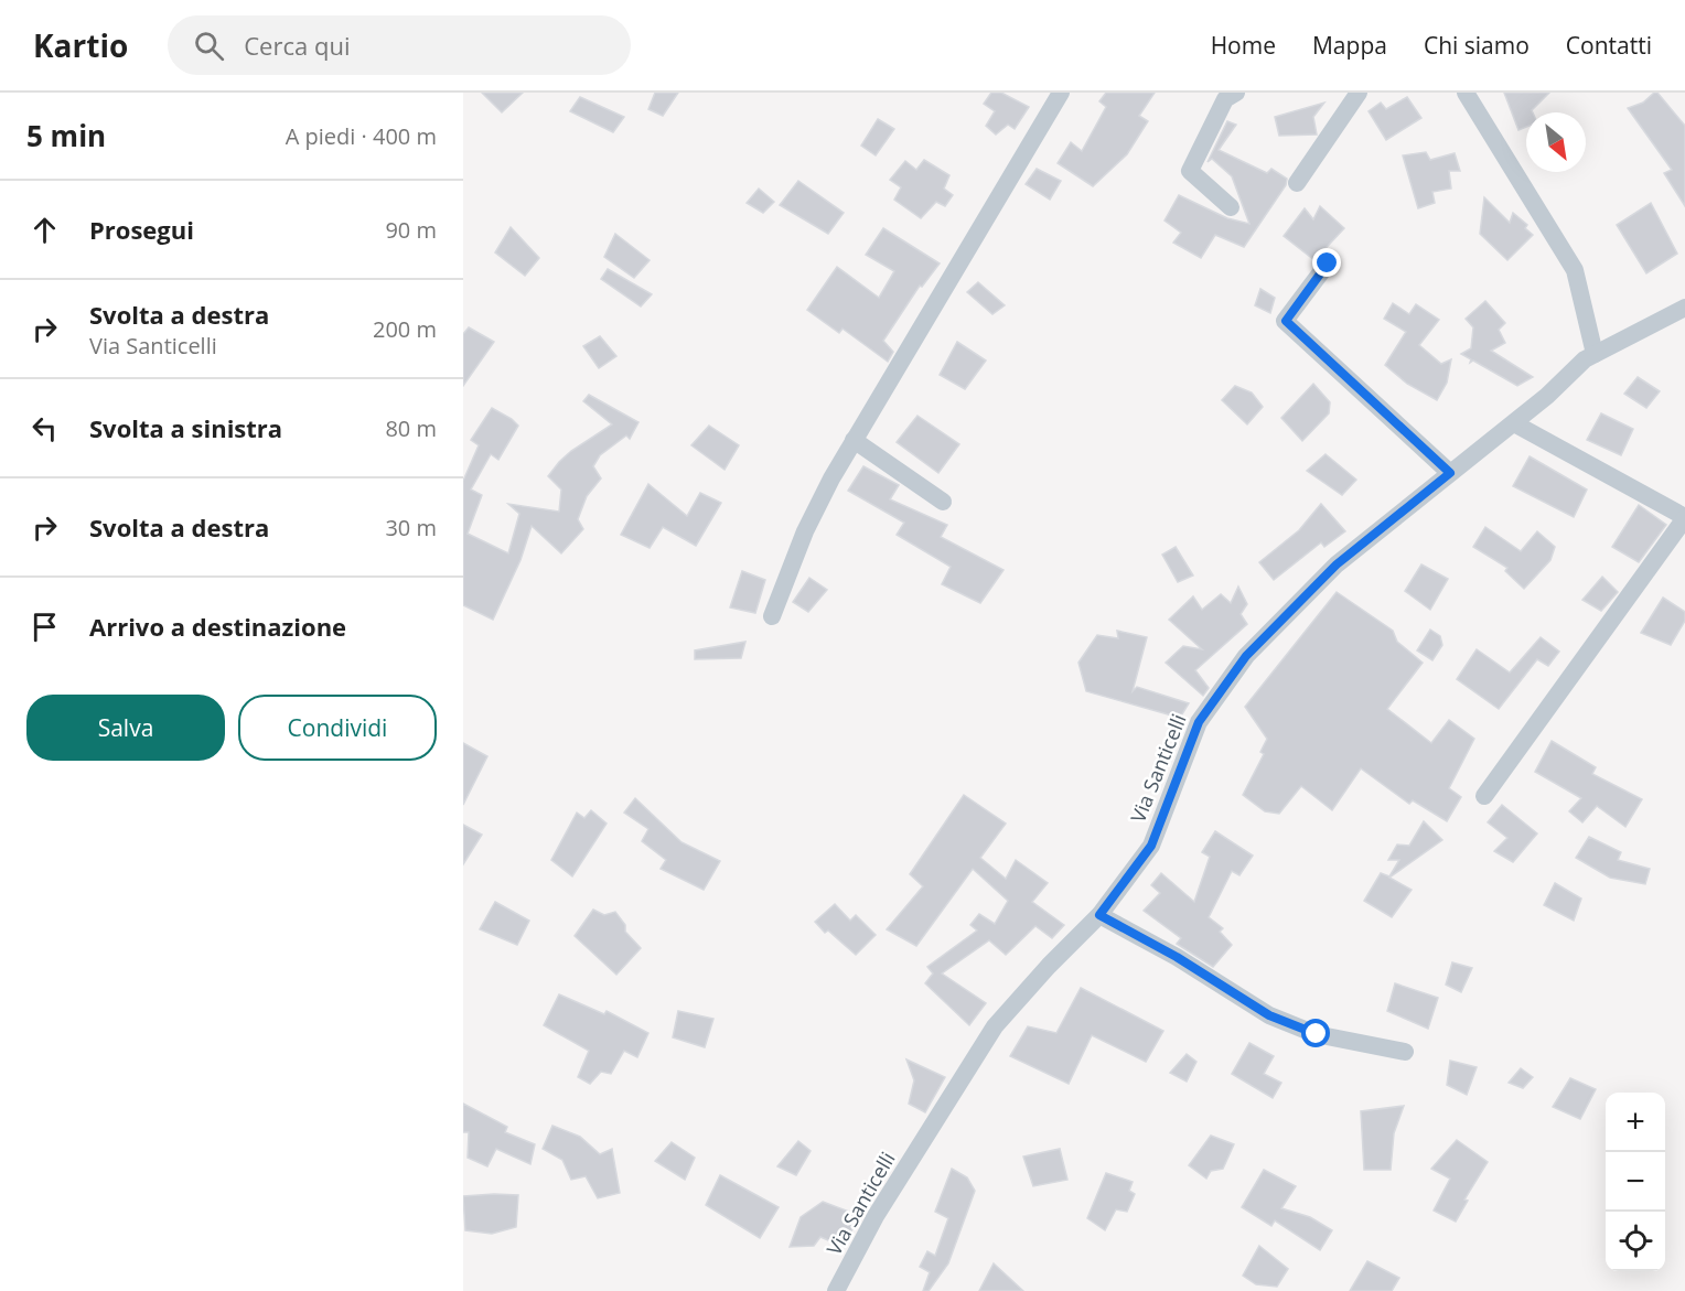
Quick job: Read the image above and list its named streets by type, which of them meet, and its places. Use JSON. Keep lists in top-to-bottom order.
{
  "streets": {
    "street": ["Via Santicelli"]
  },
  "north": "bottom right",
  "page": {
    "header": "Kartio",
    "search": "Cerca qui",
    "nav": [
      "Home",
      "Mappa",
      "Chi siamo",
      "Contatti"
    ],
    "heading": ["5 min", "A piedi · 400 m"],
    "list": [
      ["Prosegui", "90 m"],
      ["Svolta a destra", "Via Santicelli", "200 m"],
      ["Svolta a sinistra", "80 m"],
      ["Svolta a destra", "30 m"],
      "Arrivo a destinazione"
    ],
    "buttons": ["Salva", "Condividi"],
    "map_buttons": ["+", "−"]
  }
}
